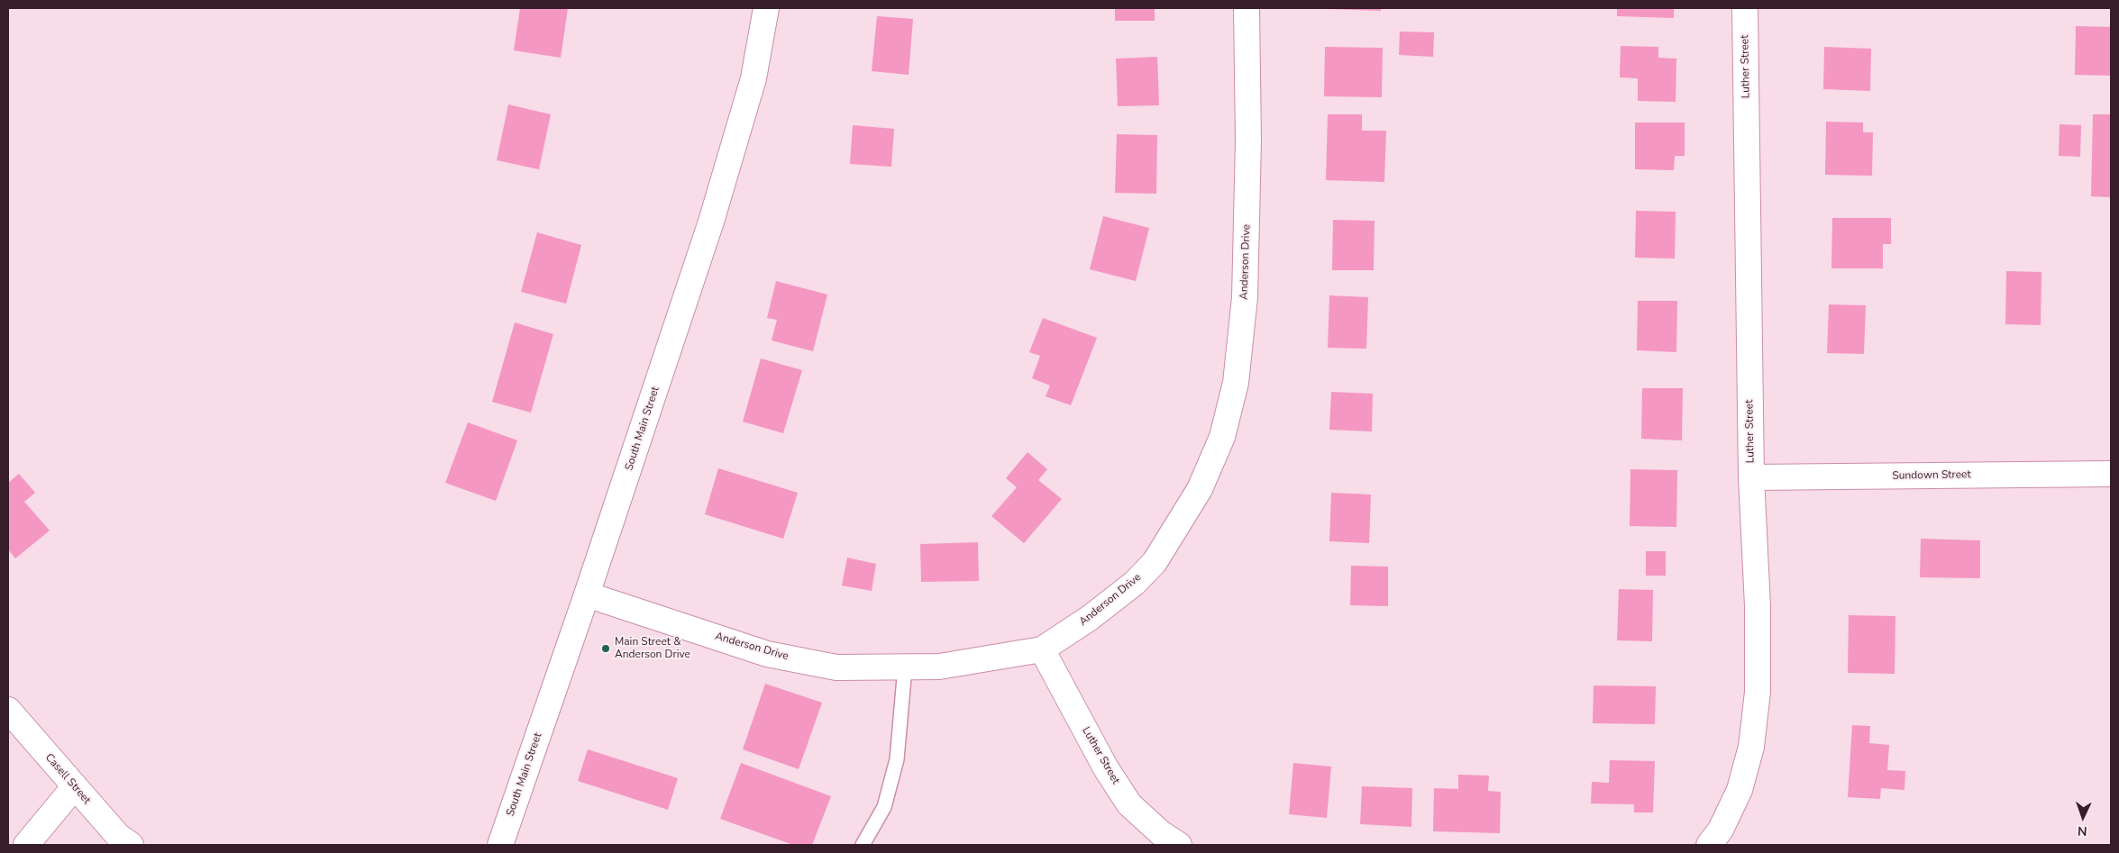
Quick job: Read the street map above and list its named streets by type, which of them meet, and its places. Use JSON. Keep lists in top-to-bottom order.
{
  "streets": {
    "street": [
      "Luther Street",
      "Anderson Drive",
      "South Main Street",
      "Sundown Street",
      "Casell Street"
    ]
  },
  "crossings": [
    ["Luther Street", "Anderson Drive"],
    ["Luther Street", "Sundown Street"],
    ["Anderson Drive", "South Main Street"]
  ],
  "places": ["Main Street & Anderson Drive"],
  "north": "bottom"
}
